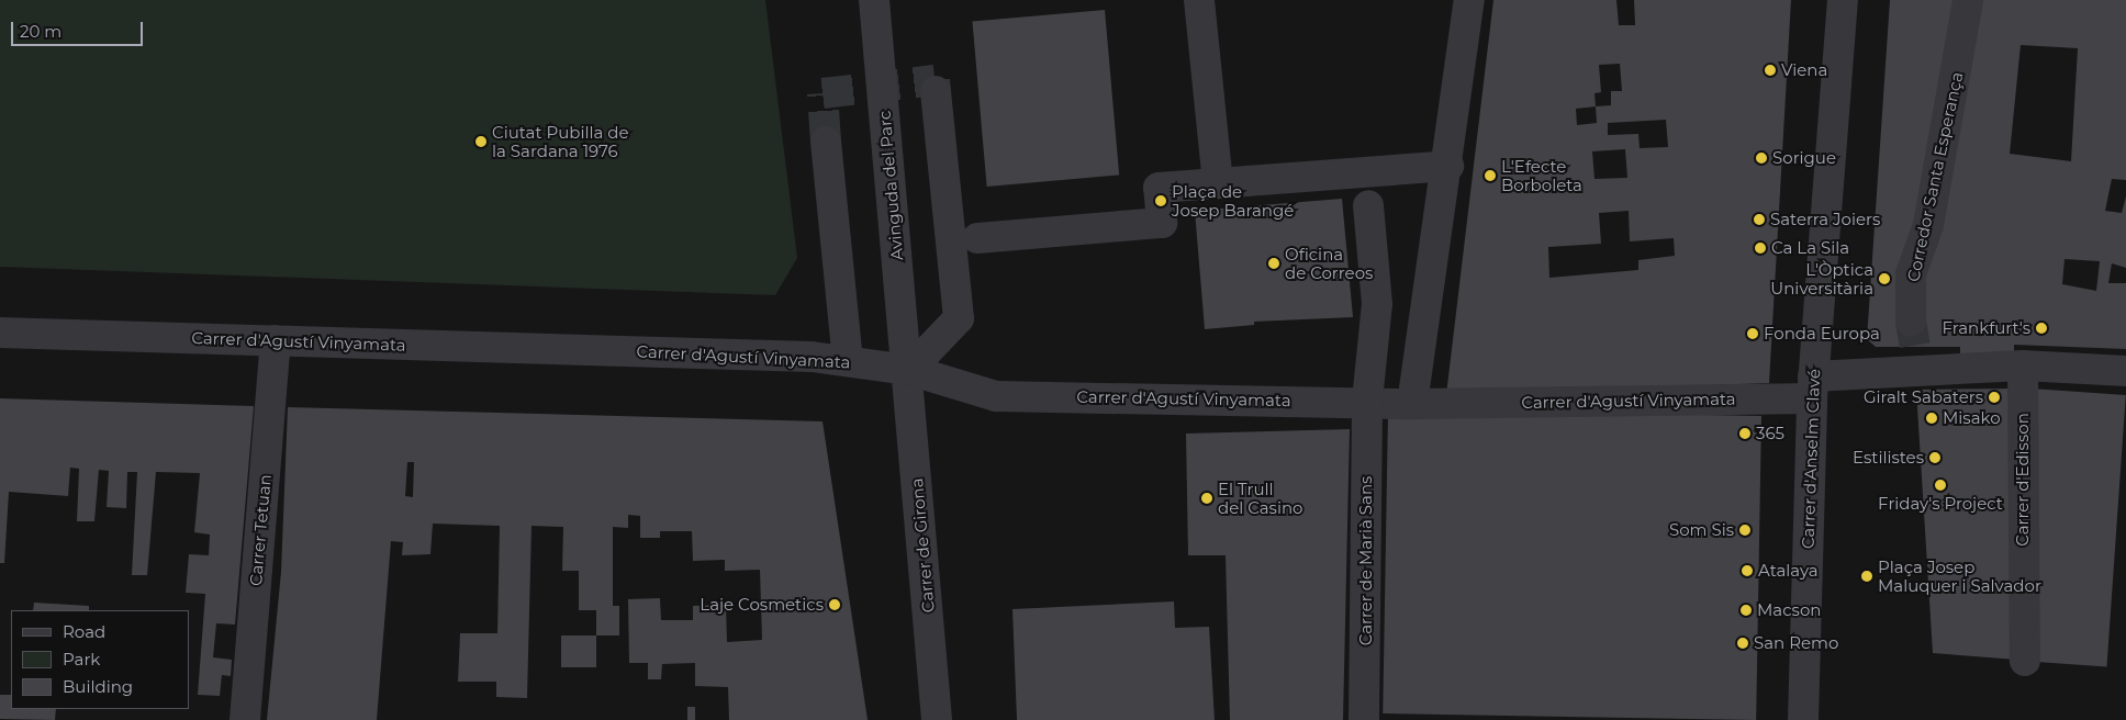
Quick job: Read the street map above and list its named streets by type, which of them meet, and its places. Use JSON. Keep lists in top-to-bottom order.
{
  "streets": {
    "street": [
      "Corredor Santa Esperança",
      "Avinguda del Parc",
      "Carrer d'Agustí Vinyamata",
      "Carrer d'Anselm Clavé",
      "Carrer d'Edisson",
      "Carrer Tetuan",
      "Carrer de Girona",
      "Carrer de Marià Sans"
    ]
  },
  "crossings": [
    ["Avinguda del Parc", "Carrer d'Agustí Vinyamata"],
    ["Avinguda del Parc", "Carrer de Girona"],
    ["Carrer d'Agustí Vinyamata", "Carrer d'Anselm Clavé"],
    ["Carrer d'Agustí Vinyamata", "Carrer d'Edisson"],
    ["Carrer d'Agustí Vinyamata", "Carrer Tetuan"],
    ["Carrer d'Agustí Vinyamata", "Carrer de Girona"],
    ["Carrer d'Agustí Vinyamata", "Carrer de Marià Sans"]
  ],
  "places": [
    "Viena",
    "Ciutat Pubilla de la Sardana 1976",
    "Sorigue",
    "L'Efecte Borboleta",
    "Plaça de Josep Barangé",
    "Saterra Joiers",
    "Ca La Sila",
    "Oficina de Correos",
    "L'Òptica Universitària",
    "Frankfurt's",
    "Fonda Europa",
    "Giralt Sabaters",
    "Misako",
    "365",
    "Estilistes",
    "Friday's Project",
    "El Trull del Casino",
    "Som Sis",
    "Atalaya",
    "Plaça Josep Maluquer i Salvador",
    "Laje Cosmetics",
    "Macson",
    "San Remo"
  ],
  "legend": ["Road", "Park", "Building"],
  "scale_bar": "20 m"
}
